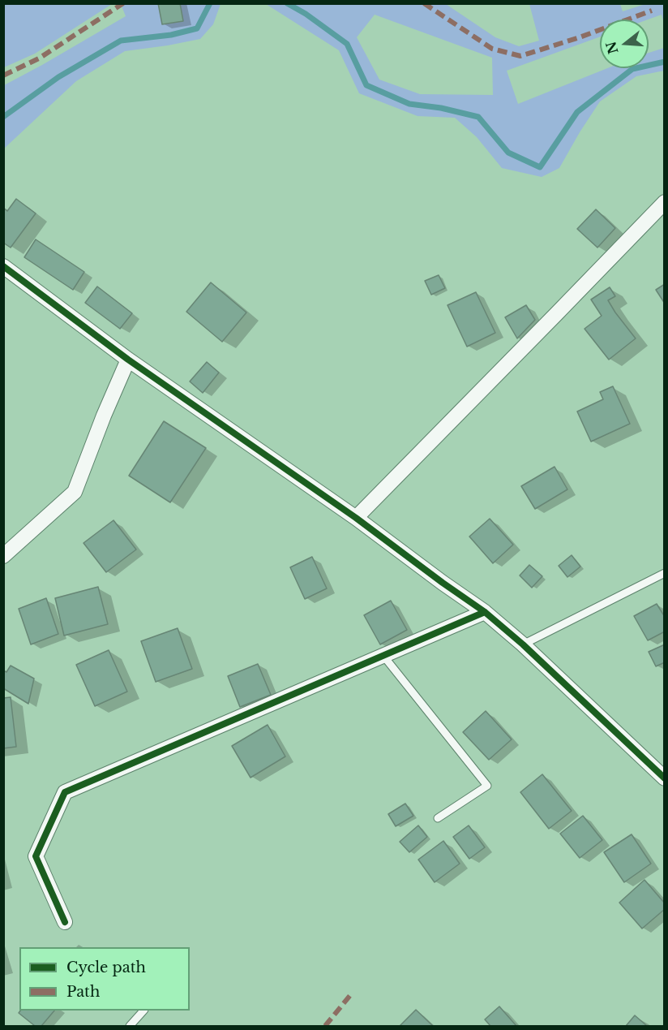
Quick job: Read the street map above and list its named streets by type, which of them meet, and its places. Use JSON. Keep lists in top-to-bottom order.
{
  "legend": ["Cycle path", "Path"],
  "north": "left"
}
